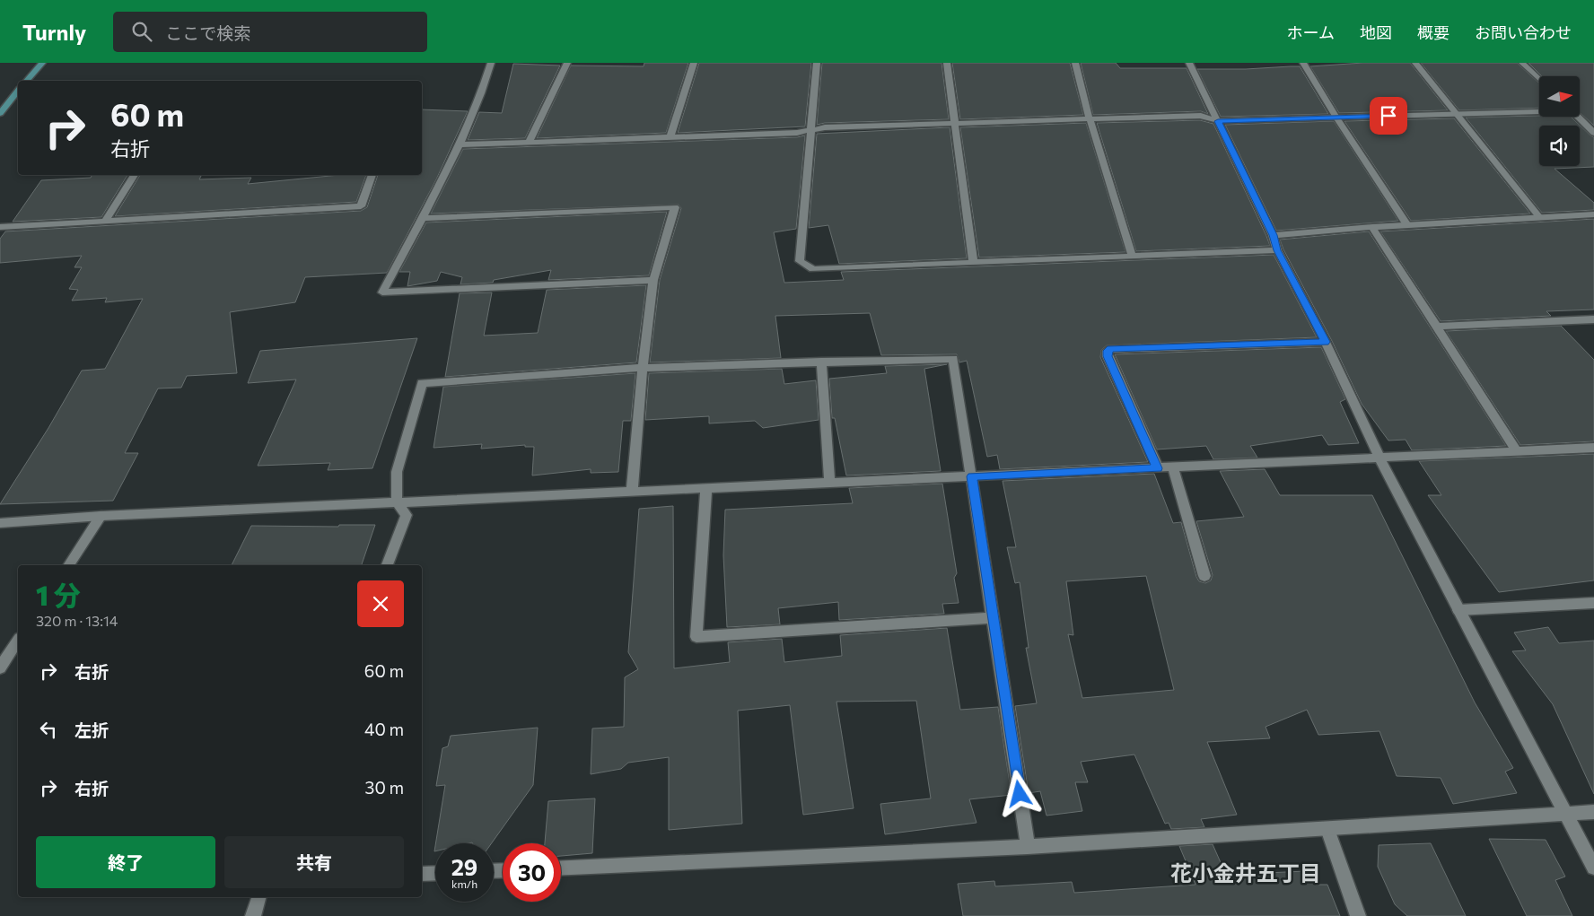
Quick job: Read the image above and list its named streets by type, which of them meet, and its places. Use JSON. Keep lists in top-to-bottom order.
{
  "districts": ["花小金井五丁目"],
  "north": "right",
  "page": {
    "header": "Turnly",
    "search": "ここで検索",
    "nav": [
      "ホーム",
      "地図",
      "概要",
      "お問い合わせ"
    ],
    "turn": ["60 m", "右折"],
    "heading": ["1 分", "320 m · 13:14"],
    "list": [
      {
        "name": "右折",
        "value": "60 m"
      },
      {
        "name": "左折",
        "value": "40 m"
      },
      {
        "name": "右折",
        "value": "30 m"
      }
    ],
    "buttons": ["終了", "共有"],
    "speed": "29 km/h",
    "limit": "30"
  }
}
